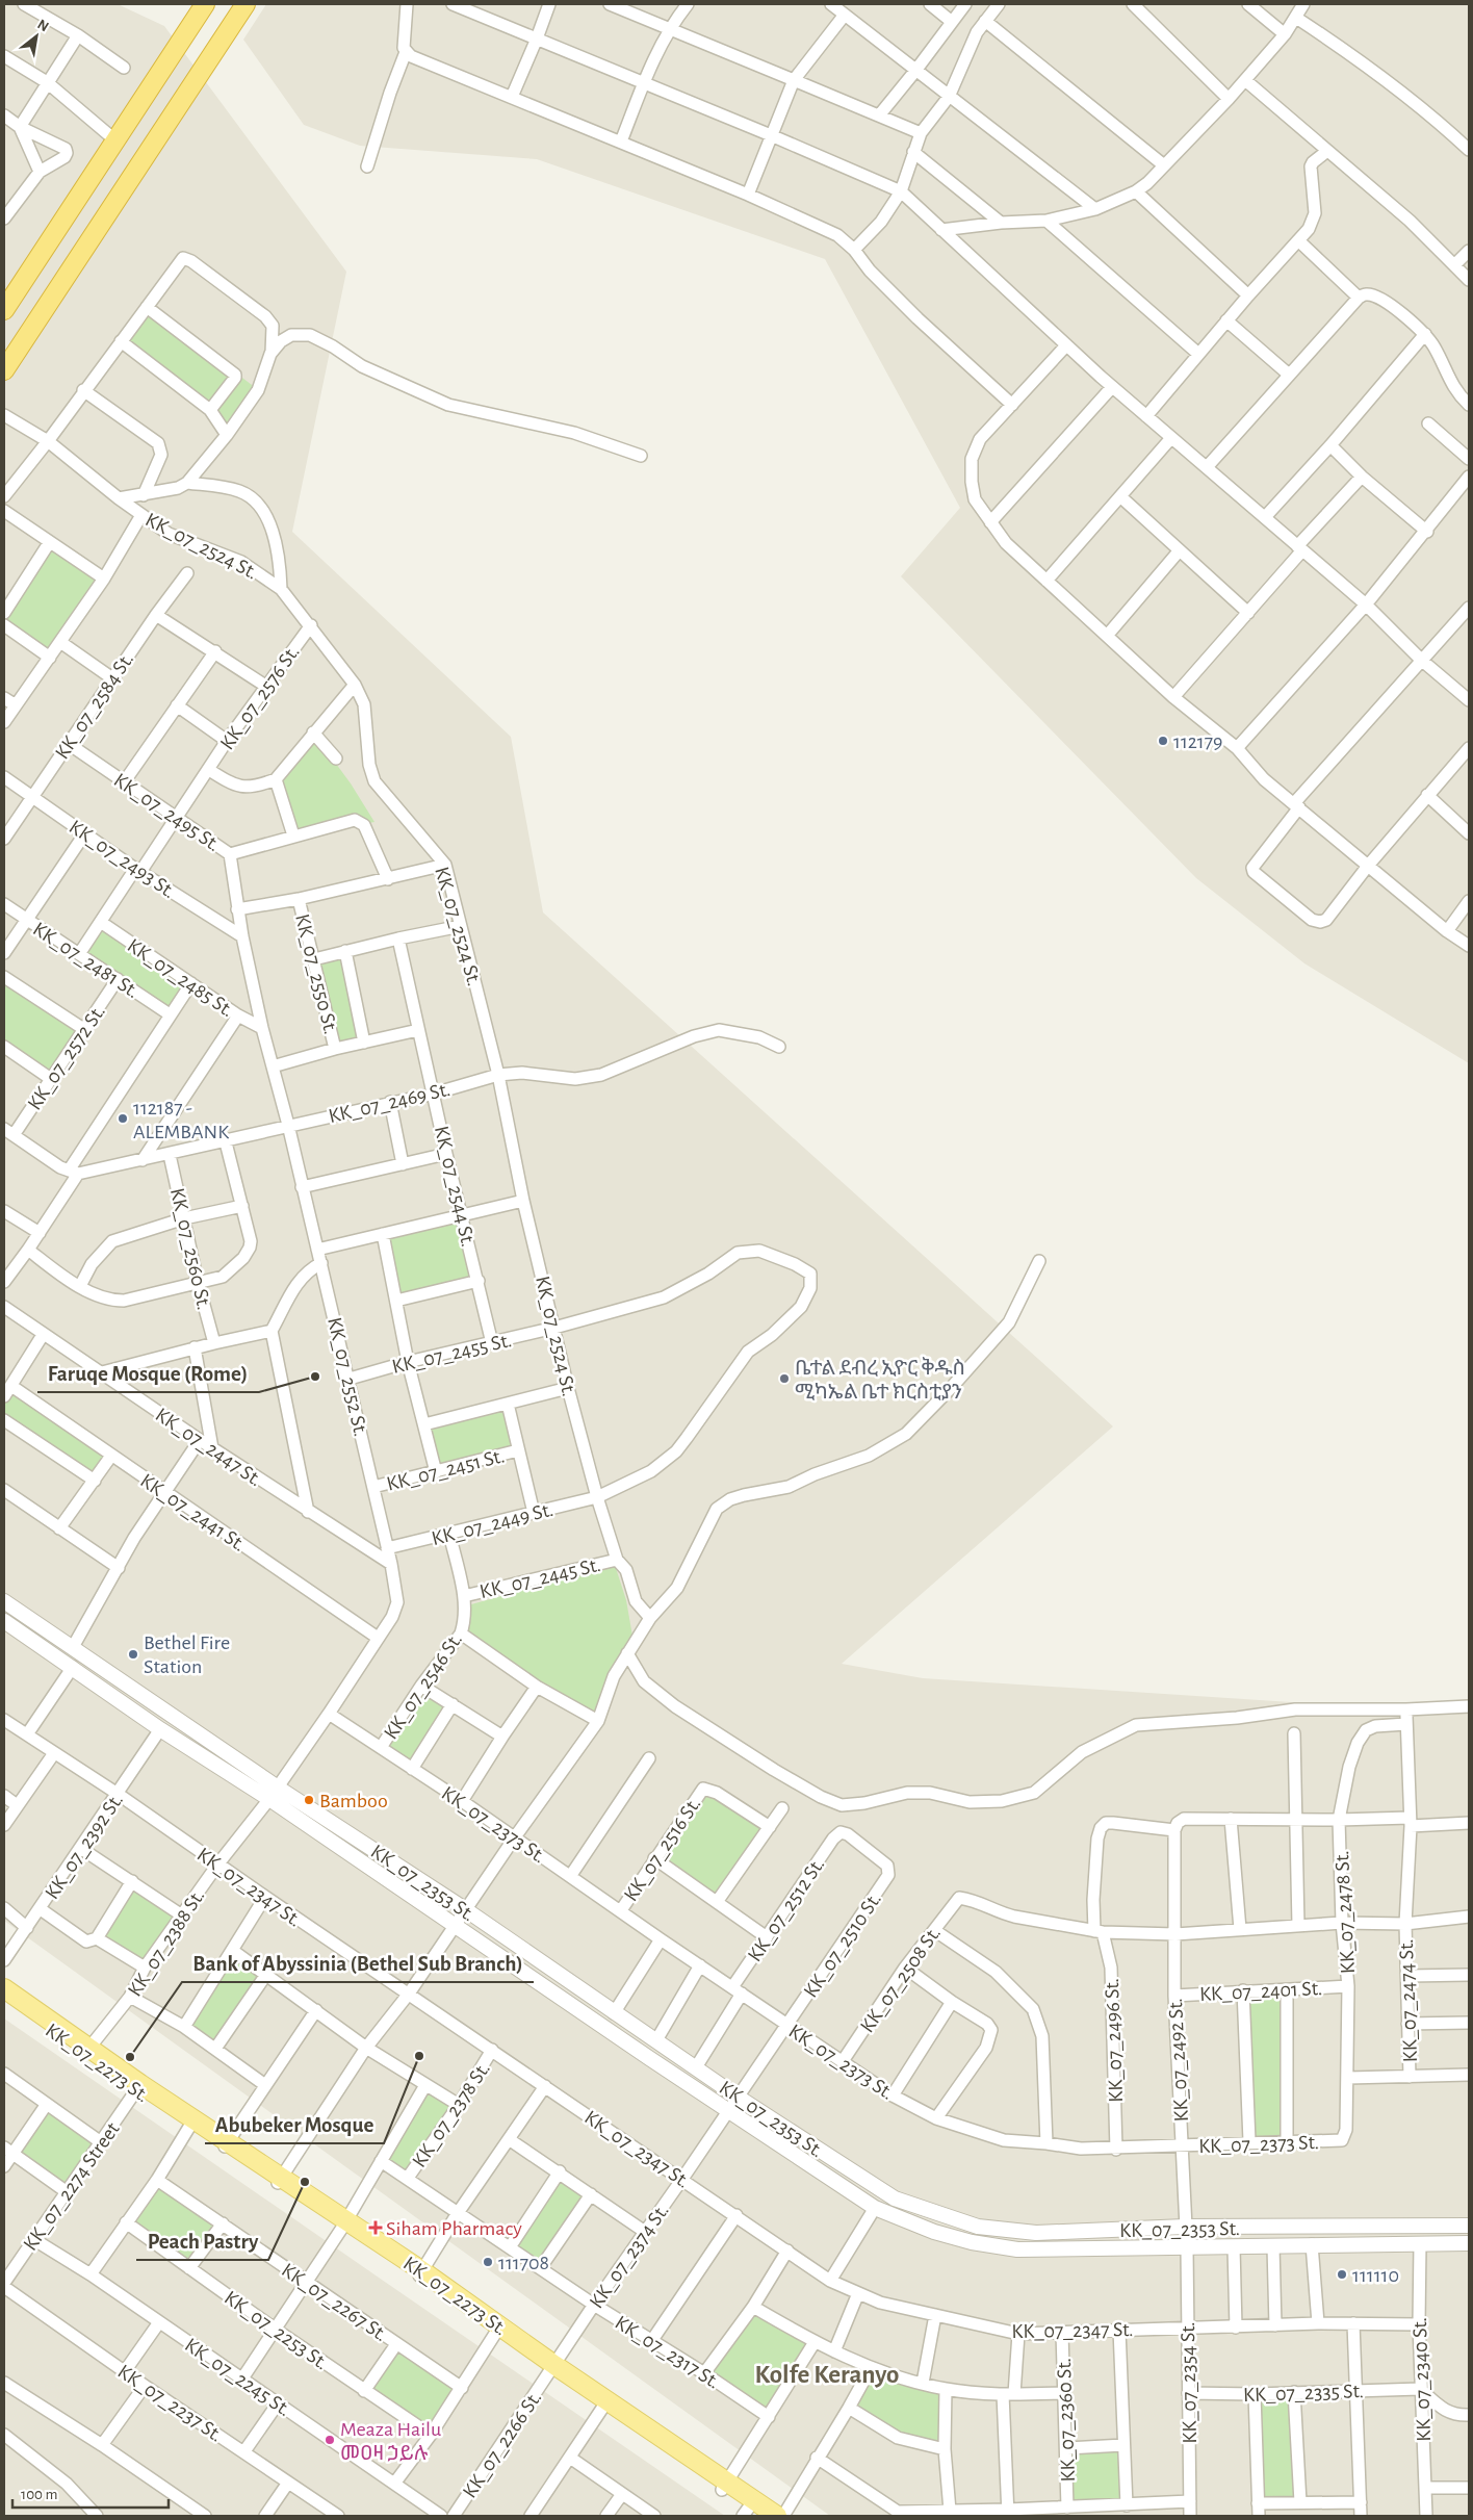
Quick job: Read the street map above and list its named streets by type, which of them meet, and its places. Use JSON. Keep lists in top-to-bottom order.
{
  "streets": {
    "main road": ["KK_07_2273 St."],
    "street": [
      "KK_07_2524 St.",
      "KK_07_2576 St.",
      "KK_07_2584 St.",
      "KK_07_2495 St.",
      "KK_07_2493 St.",
      "KK_07_2481 St.",
      "KK_07_2550 St.",
      "KK_07_2485 St.",
      "KK_07_2572 St.",
      "KK_07_2469 St.",
      "KK_07_2544 St.",
      "KK_07_2560 St.",
      "KK_07_2455 St.",
      "KK_07_2552 St.",
      "KK_07_2447 St.",
      "KK_07_2451 St.",
      "KK_07_2441 St.",
      "KK_07_2449 St.",
      "KK_07_2445 St.",
      "KK_07_2546 St.",
      "KK_07_2373 St.",
      "KK_07_2392 St.",
      "KK_07_2516 St.",
      "KK_07_2353 St.",
      "KK_07_2347 St.",
      "KK_07_2512 St.",
      "KK_07_2478 St.",
      "KK_07_2388 St.",
      "KK_07_2510 St.",
      "KK_07_2508 St.",
      "KK_07_2401 St.",
      "KK_07_2474 St.",
      "KK_07_2496 St.",
      "KK_07_2492 St.",
      "KK_07_2378 St.",
      "KK_07_2274 Street",
      "KK_07_2374 St.",
      "KK_07_2267 St.",
      "KK_07_2253 St.",
      "KK_07_2317 St.",
      "KK_07_2245 St.",
      "KK_07_2340 St.",
      "KK_07_2354 St.",
      "KK_07_2335 St.",
      "KK_07_2237 St.",
      "KK_07_2360 St.",
      "KK_07_2266 St."
    ]
  },
  "crossings": [
    ["KK_07_2524 St.", "KK_07_2576 St."],
    ["KK_07_2524 St.", "KK_07_2469 St."],
    ["KK_07_2524 St.", "KK_07_2455 St."],
    ["KK_07_2524 St.", "KK_07_2449 St."],
    ["KK_07_2524 St.", "KK_07_2445 St."],
    ["KK_07_2576 St.", "KK_07_2495 St."],
    ["KK_07_2576 St.", "KK_07_2493 St."],
    ["KK_07_2576 St.", "KK_07_2481 St."],
    ["KK_07_2576 St.", "KK_07_2485 St."],
    ["KK_07_2584 St.", "KK_07_2495 St."],
    ["KK_07_2584 St.", "KK_07_2493 St."],
    ["KK_07_2495 St.", "KK_07_2552 St."],
    ["KK_07_2493 St.", "KK_07_2552 St."],
    ["KK_07_2481 St.", "KK_07_2572 St."],
    ["KK_07_2485 St.", "KK_07_2552 St."],
    ["KK_07_2469 St.", "KK_07_2544 St."],
    ["KK_07_2469 St.", "KK_07_2560 St."],
    ["KK_07_2469 St.", "KK_07_2552 St."],
    ["KK_07_2544 St.", "KK_07_2455 St."],
    ["KK_07_2455 St.", "KK_07_2552 St."],
    ["KK_07_2455 St.", "KK_07_2449 St."],
    ["KK_07_2552 St.", "KK_07_2447 St."],
    ["KK_07_2552 St.", "KK_07_2451 St."],
    ["KK_07_2552 St.", "KK_07_2441 St."],
    ["KK_07_2552 St.", "KK_07_2449 St."],
    ["KK_07_2552 St.", "KK_07_2373 St."],
    ["KK_07_2552 St.", "KK_07_2353 St."],
    ["KK_07_2552 St.", "KK_07_2388 St."],
    ["KK_07_2449 St.", "KK_07_2546 St."],
    ["KK_07_2445 St.", "KK_07_2546 St."],
    ["KK_07_2546 St.", "KK_07_2373 St."],
    ["KK_07_2373 St.", "KK_07_2516 St."],
    ["KK_07_2373 St.", "KK_07_2512 St."],
    ["KK_07_2373 St.", "KK_07_2478 St."],
    ["KK_07_2373 St.", "KK_07_2510 St."],
    ["KK_07_2373 St.", "KK_07_2508 St."],
    ["KK_07_2373 St.", "KK_07_2496 St."],
    ["KK_07_2373 St.", "KK_07_2492 St."],
    ["KK_07_2392 St.", "KK_07_2353 St."],
    ["KK_07_2392 St.", "KK_07_2347 St."],
    ["KK_07_2353 St.", "KK_07_2347 St."],
    ["KK_07_2353 St.", "KK_07_2512 St."],
    ["KK_07_2353 St.", "KK_07_2388 St."],
    ["KK_07_2353 St.", "KK_07_2510 St."],
    ["KK_07_2353 St.", "KK_07_2492 St."],
    ["KK_07_2353 St.", "KK_07_2374 St."],
    ["KK_07_2353 St.", "KK_07_2340 St."],
    ["KK_07_2353 St.", "KK_07_2354 St."],
    ["KK_07_2347 St.", "KK_07_2388 St."],
    ["KK_07_2347 St.", "KK_07_2378 St."],
    ["KK_07_2347 St.", "KK_07_2374 St."],
    ["KK_07_2347 St.", "KK_07_2340 St."],
    ["KK_07_2347 St.", "KK_07_2354 St."],
    ["KK_07_2347 St.", "KK_07_2360 St."],
    ["KK_07_2512 St.", "KK_07_2510 St."],
    ["KK_07_2478 St.", "KK_07_2401 St."],
    ["KK_07_2478 St.", "KK_07_2474 St."],
    ["KK_07_2388 St.", "KK_07_2273 St."],
    ["KK_07_2510 St.", "KK_07_2374 St."],
    ["KK_07_2508 St.", "KK_07_2496 St."],
    ["KK_07_2401 St.", "KK_07_2492 St."],
    ["KK_07_2496 St.", "KK_07_2492 St."],
    ["KK_07_2492 St.", "KK_07_2354 St."],
    ["KK_07_2273 St.", "KK_07_2274 Street"],
    ["KK_07_2273 St.", "KK_07_2374 St."],
    ["KK_07_2273 St.", "KK_07_2266 St."],
    ["KK_07_2378 St.", "KK_07_2317 St."],
    ["KK_07_2274 Street", "KK_07_2245 St."],
    ["KK_07_2374 St.", "KK_07_2317 St."],
    ["KK_07_2374 St.", "KK_07_2266 St."],
    ["KK_07_2340 St.", "KK_07_2335 St."],
    ["KK_07_2354 St.", "KK_07_2335 St."]
  ],
  "districts": ["Kolfe Keranyo"],
  "places": {
    "other": [
      "112179",
      "112187 - ALEMBANK",
      "Faruqe Mosque (Rome)",
      "ቤተል ደብረ ኢዮር ቅዱስ ሚካኤል ቤተ ክርስቲያን",
      "Bethel Fire Station",
      "Bamboo",
      "Abubeker Mosque",
      "Bank of Abyssinia (Bethel Sub Branch)",
      "Peach Pastry",
      "111708",
      "111110",
      "Meaza Hailu መዐዛ ኃይሉ"
    ],
    "health": ["Siham Pharmacy"]
  },
  "scale_bar": "100 m",
  "north": "top right"
}
